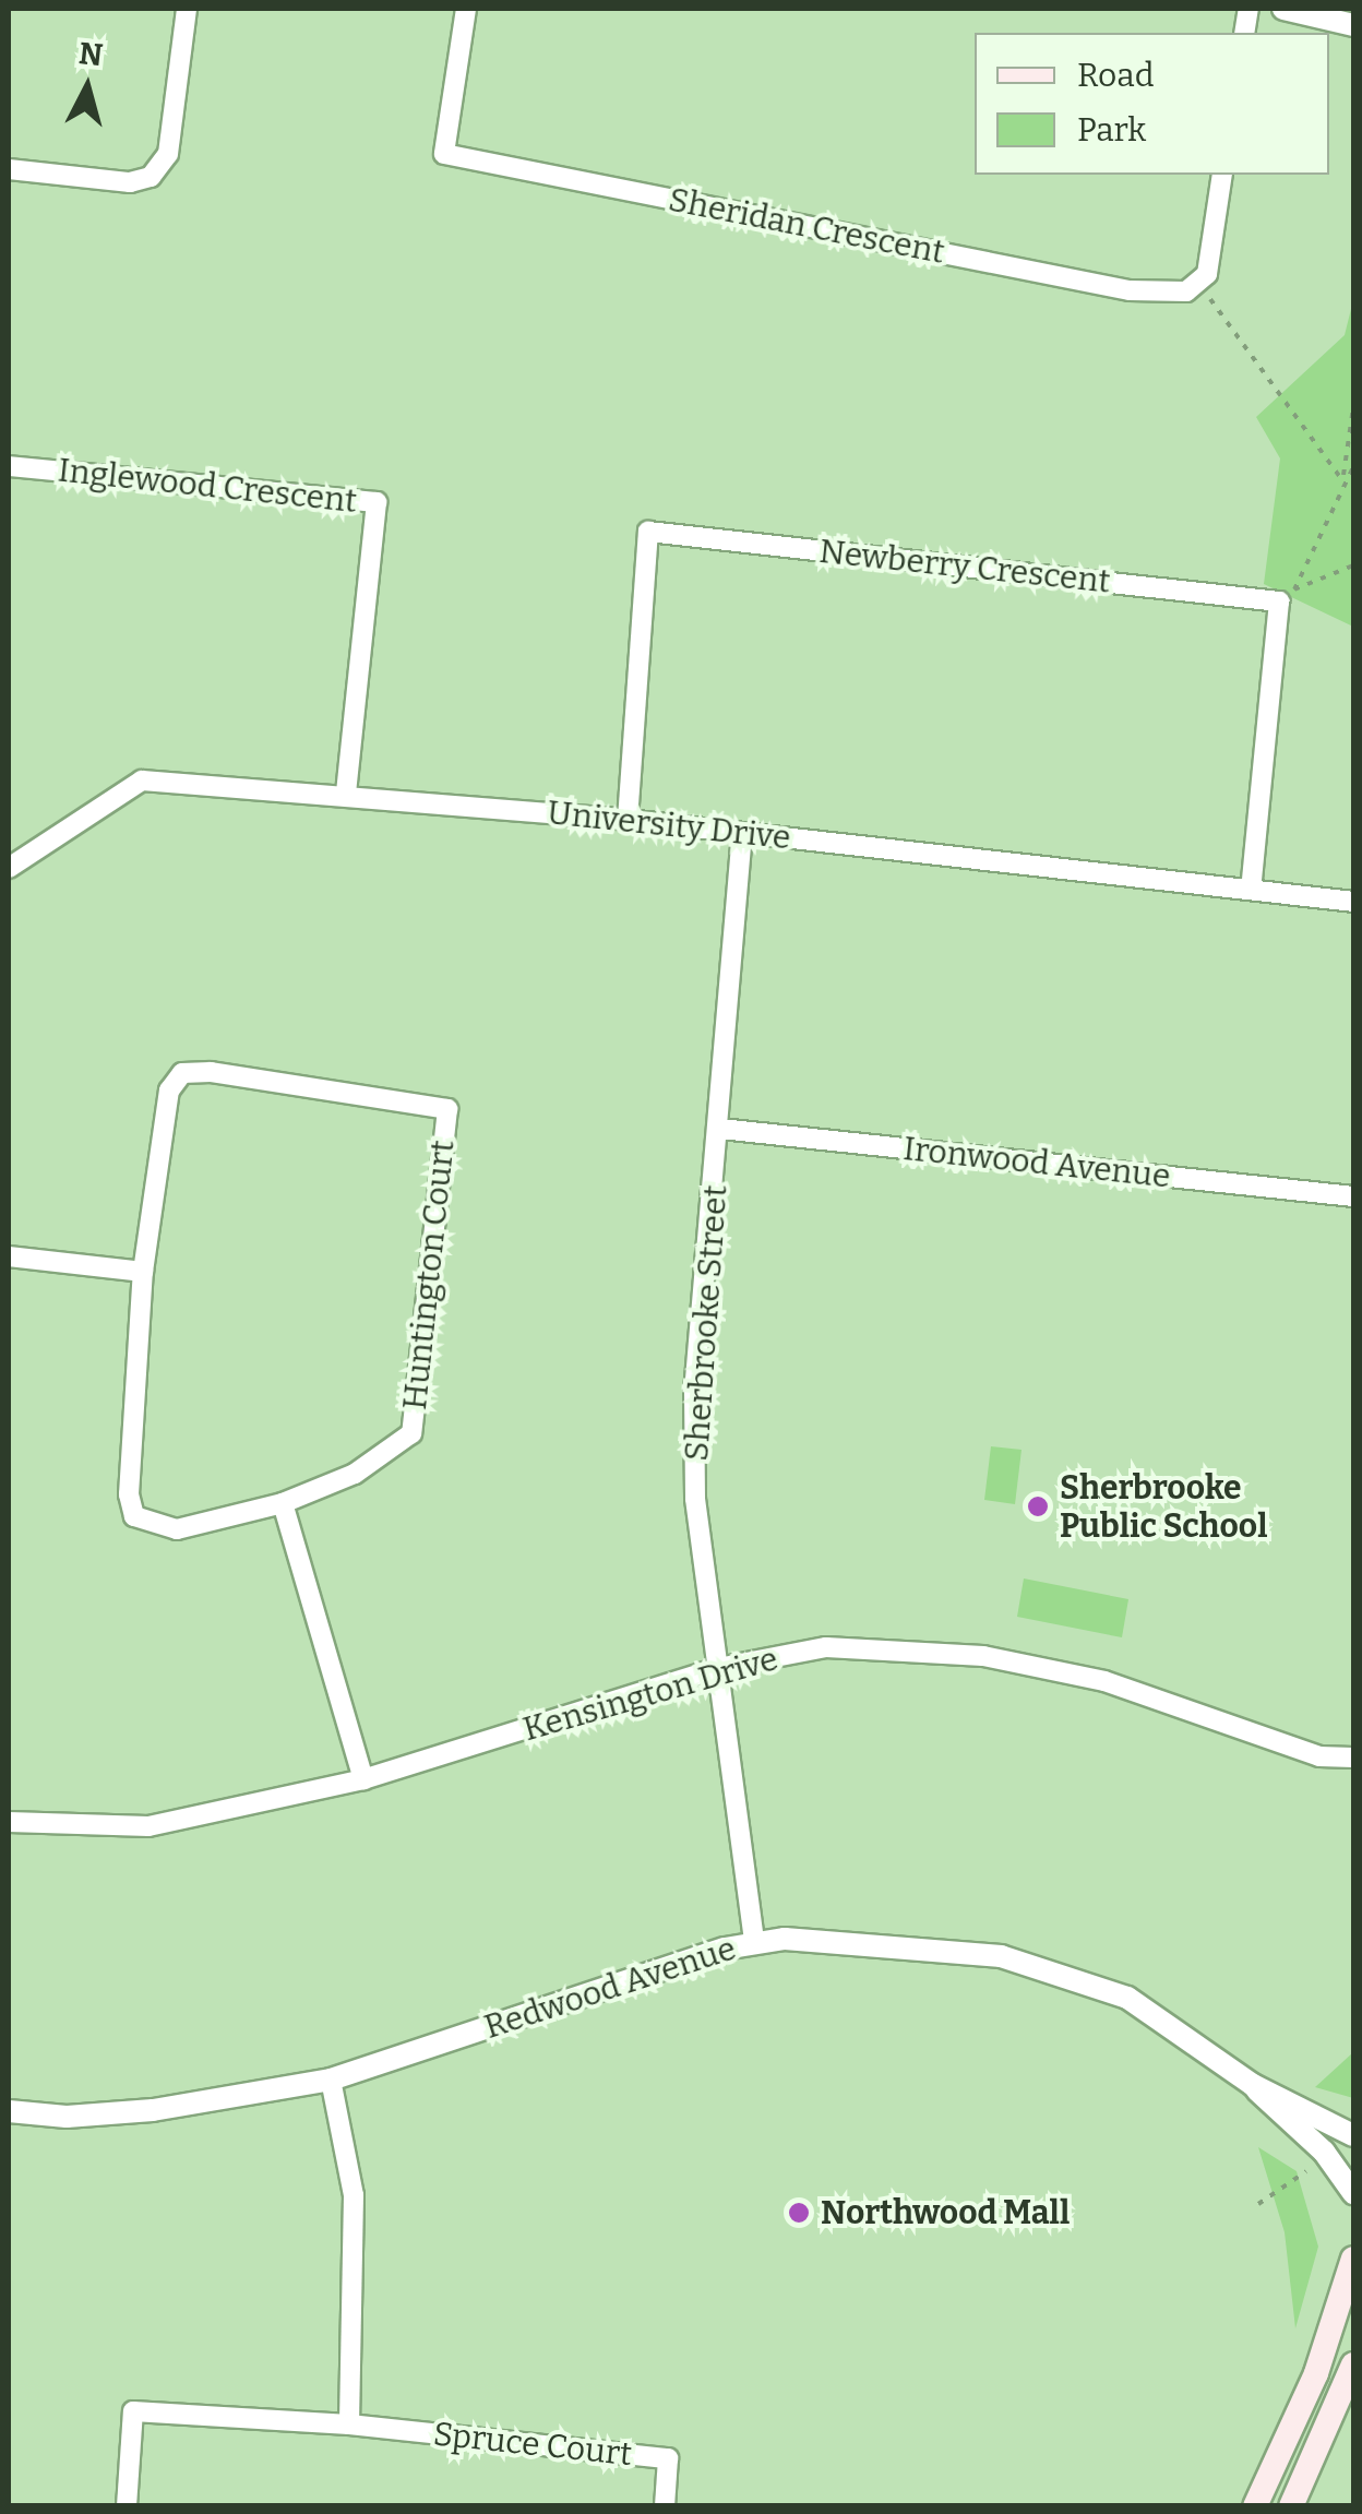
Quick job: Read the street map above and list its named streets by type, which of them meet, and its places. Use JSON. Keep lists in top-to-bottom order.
{
  "streets": {
    "street": [
      "Sheridan Crescent",
      "Inglewood Crescent",
      "Newberry Crescent",
      "University Drive",
      "Ironwood Avenue",
      "Huntington Court",
      "Sherbrooke Street",
      "Kensington Drive",
      "Redwood Avenue",
      "Spruce Court"
    ]
  },
  "crossings": [
    ["Inglewood Crescent", "University Drive"],
    ["Newberry Crescent", "University Drive"],
    ["University Drive", "Sherbrooke Street"],
    ["Ironwood Avenue", "Sherbrooke Street"],
    ["Sherbrooke Street", "Kensington Drive"],
    ["Sherbrooke Street", "Redwood Avenue"]
  ],
  "places": ["Sherbrooke Public School", "Northwood Mall"],
  "legend": ["Road", "Park"],
  "north": "top"
}
